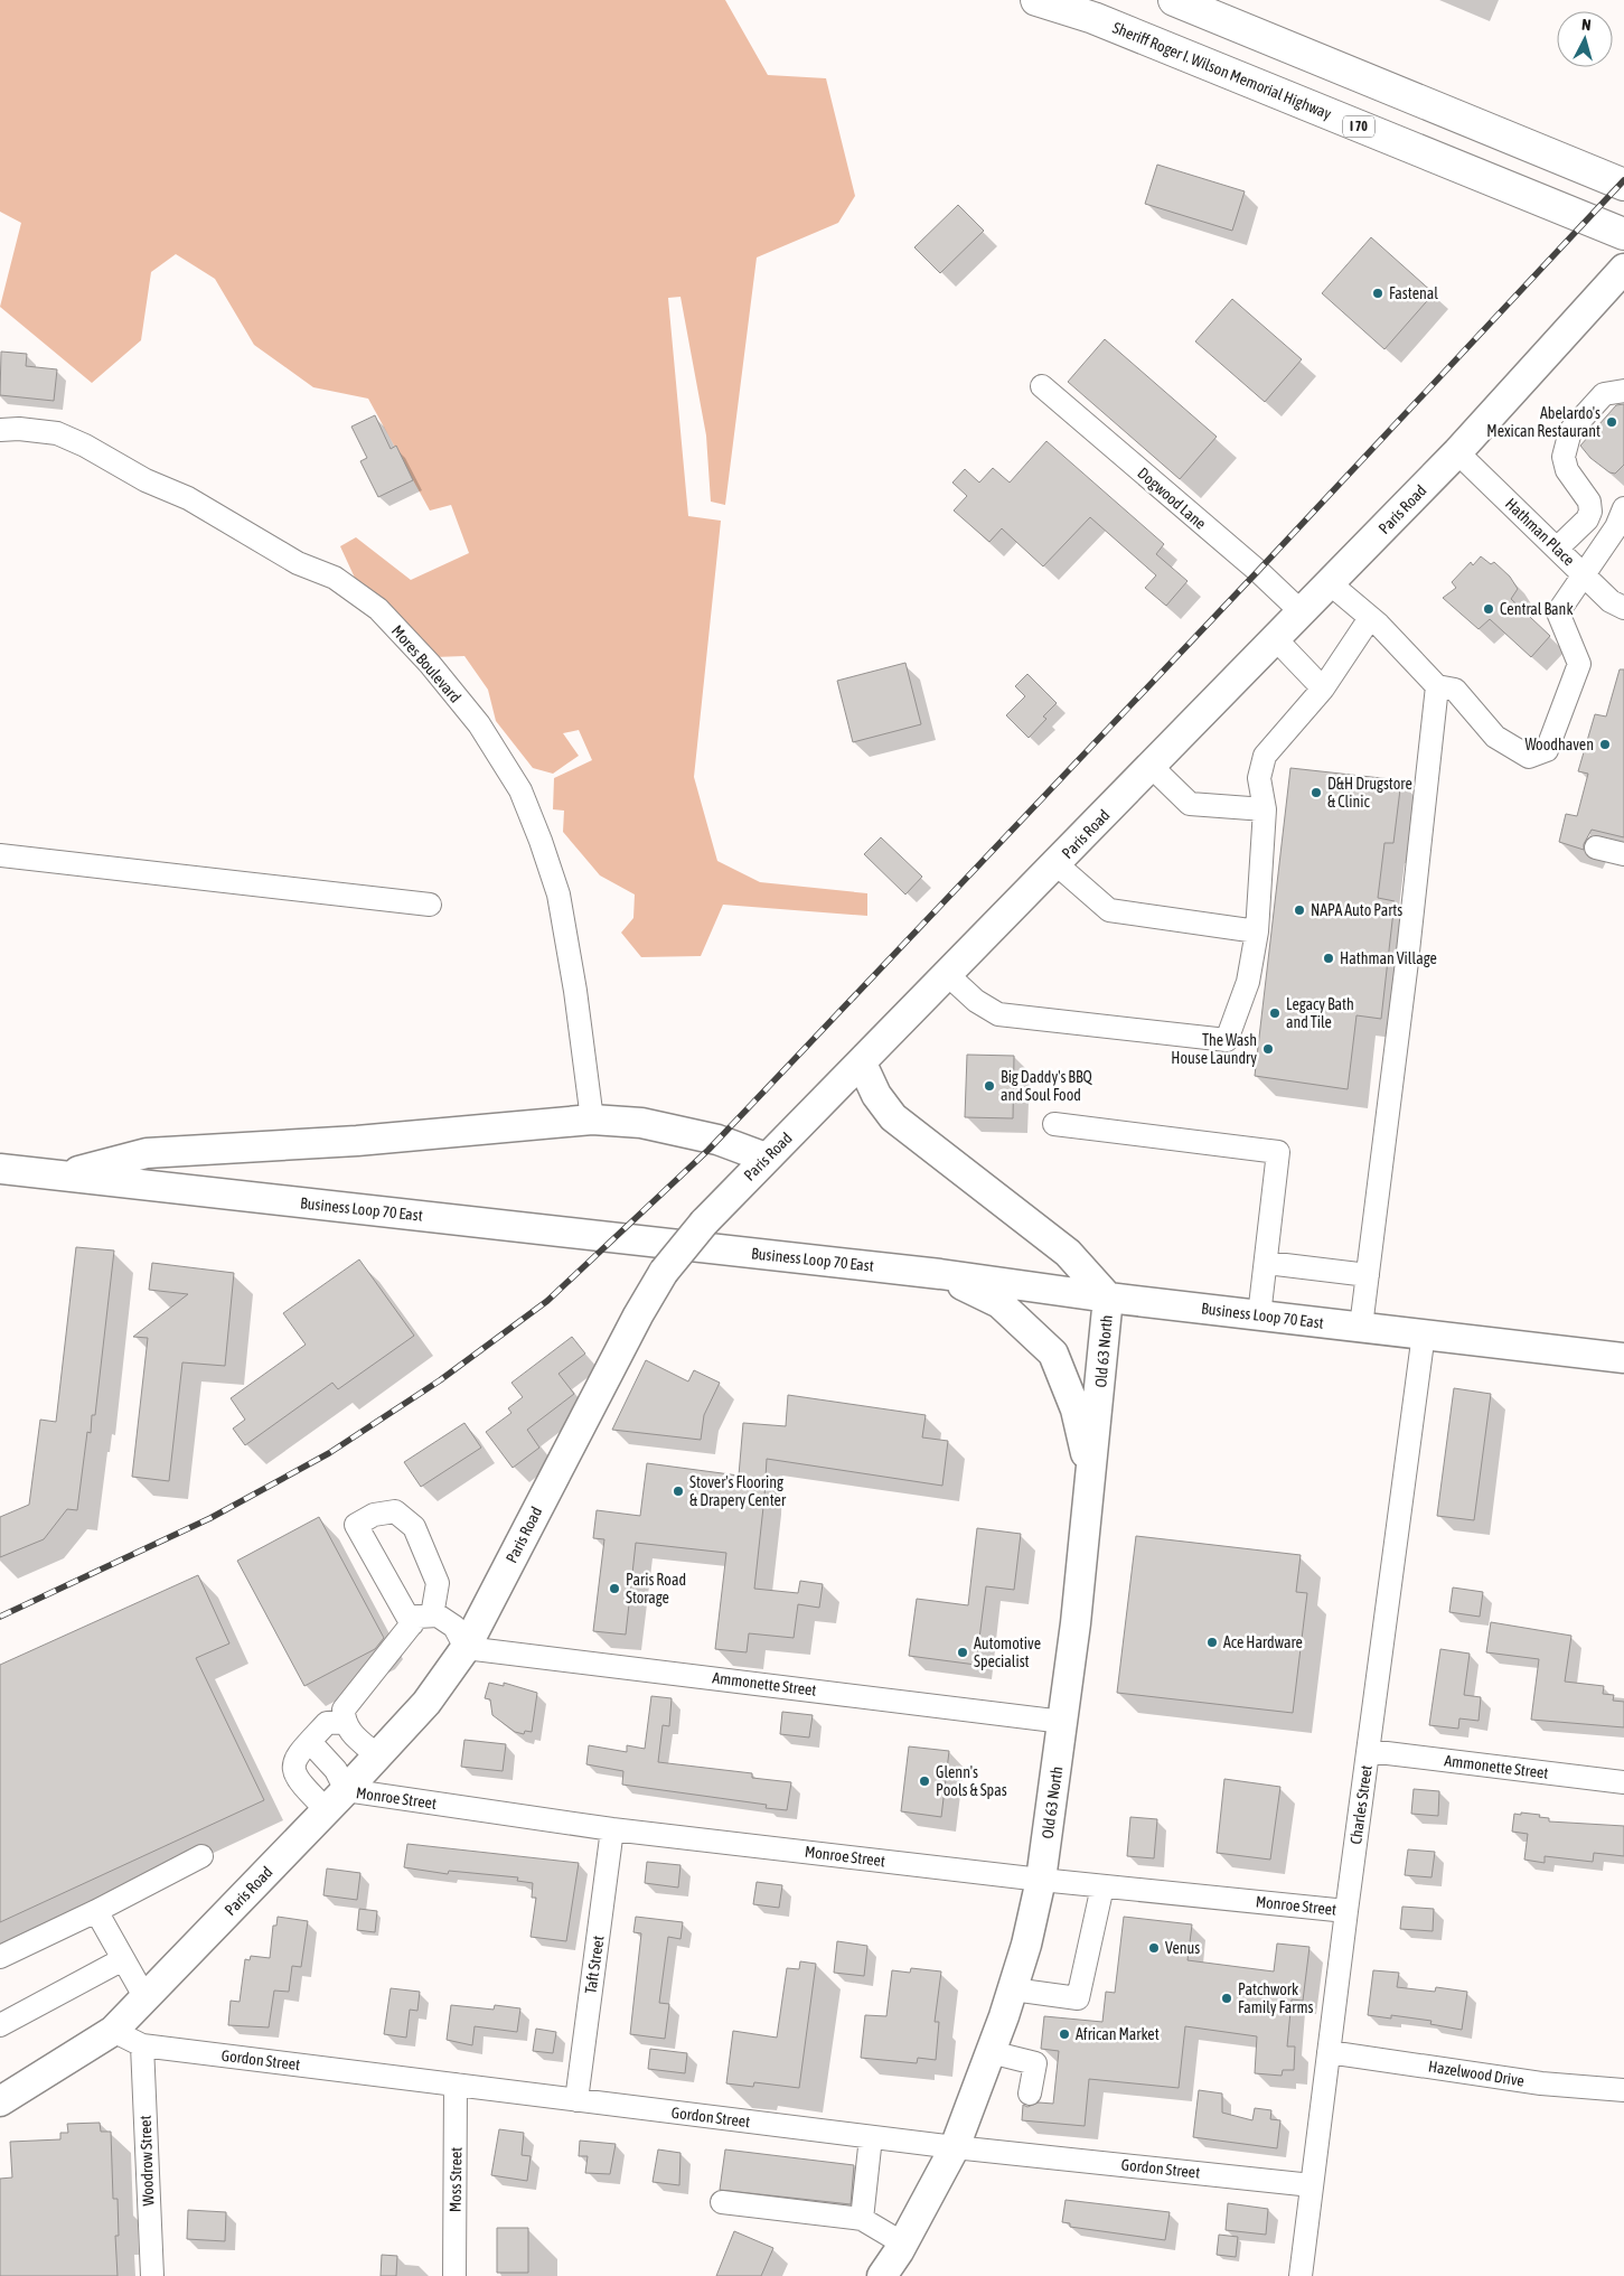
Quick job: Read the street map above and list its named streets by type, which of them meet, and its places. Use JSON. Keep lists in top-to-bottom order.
{
  "streets": {
    "highway": ["Sheriff Roger I. Wilson Memorial Highway", "I 70"],
    "main road": ["Paris Road", "Business Loop 70 East", "Old 63 North"],
    "street": [
      "Dogwood Lane",
      "Hathman Place",
      "Mores Boulevard",
      "Ammonette Street",
      "Monroe Street",
      "Charles Street",
      "Taft Street",
      "Gordon Street",
      "Hazelwood Drive",
      "Woodrow Street",
      "Moss Street"
    ]
  },
  "crossings": [
    ["Dogwood Lane", "Paris Road"],
    ["Paris Road", "Hathman Place"],
    ["Paris Road", "Ammonette Street"],
    ["Paris Road", "Monroe Street"],
    ["Paris Road", "Gordon Street"],
    ["Business Loop 70 East", "Old 63 North"],
    ["Business Loop 70 East", "Charles Street"],
    ["Old 63 North", "Ammonette Street"],
    ["Old 63 North", "Monroe Street"],
    ["Old 63 North", "Gordon Street"],
    ["Ammonette Street", "Charles Street"],
    ["Monroe Street", "Charles Street"],
    ["Monroe Street", "Taft Street"],
    ["Charles Street", "Gordon Street"],
    ["Charles Street", "Hazelwood Drive"],
    ["Taft Street", "Gordon Street"],
    ["Gordon Street", "Woodrow Street"],
    ["Gordon Street", "Moss Street"]
  ],
  "places": [
    "Fastenal",
    "Abelardo's Mexican Restaurant",
    "Central Bank",
    "Woodhaven",
    "D&H Drugstore & Clinic",
    "NAPA Auto Parts",
    "Hathman Village",
    "Legacy Bath and Tile",
    "The Wash House Laundry",
    "Big Daddy's BBQ and Soul Food",
    "Stover's Flooring & Drapery Center",
    "Paris Road Storage",
    "Ace Hardware",
    "Automotive Specialist",
    "Glenn's Pools & Spas",
    "Venus",
    "Patchwork Family Farms",
    "African Market"
  ],
  "north": "top"
}
